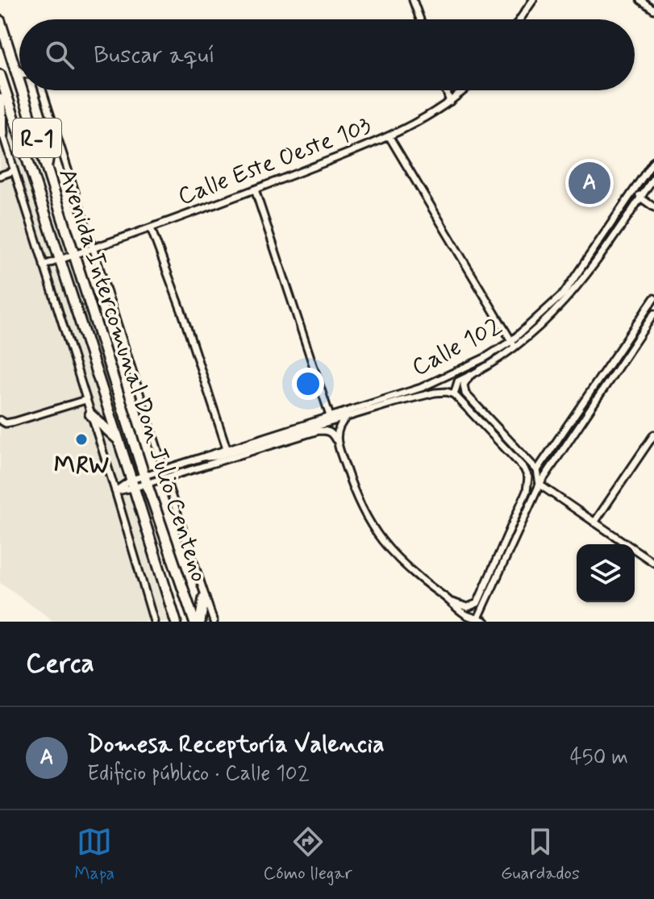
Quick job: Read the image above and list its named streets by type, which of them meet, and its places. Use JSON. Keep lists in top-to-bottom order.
{
  "streets": {
    "main road": ["R-1", "Avenida Intercomunal Don Julio Centeno"],
    "street": ["Calle Este Oeste 103", "Calle 102"]
  },
  "crossings": [
    ["Calle Este Oeste 103", "Avenida Intercomunal Don Julio Centeno"],
    ["Calle 102", "Avenida Intercomunal Don Julio Centeno"]
  ],
  "places": ["MRW"],
  "page": {
    "search": "Buscar aquí",
    "pins": "A",
    "heading": "Cerca",
    "list": [
      {
        "mark": "A",
        "name": "Domesa Receptoría Valencia",
        "note": "Edificio público · Calle 102",
        "value": "450 m"
      }
    ],
    "nav": ["Mapa", "Cómo llegar", "Guardados"]
  }
}
